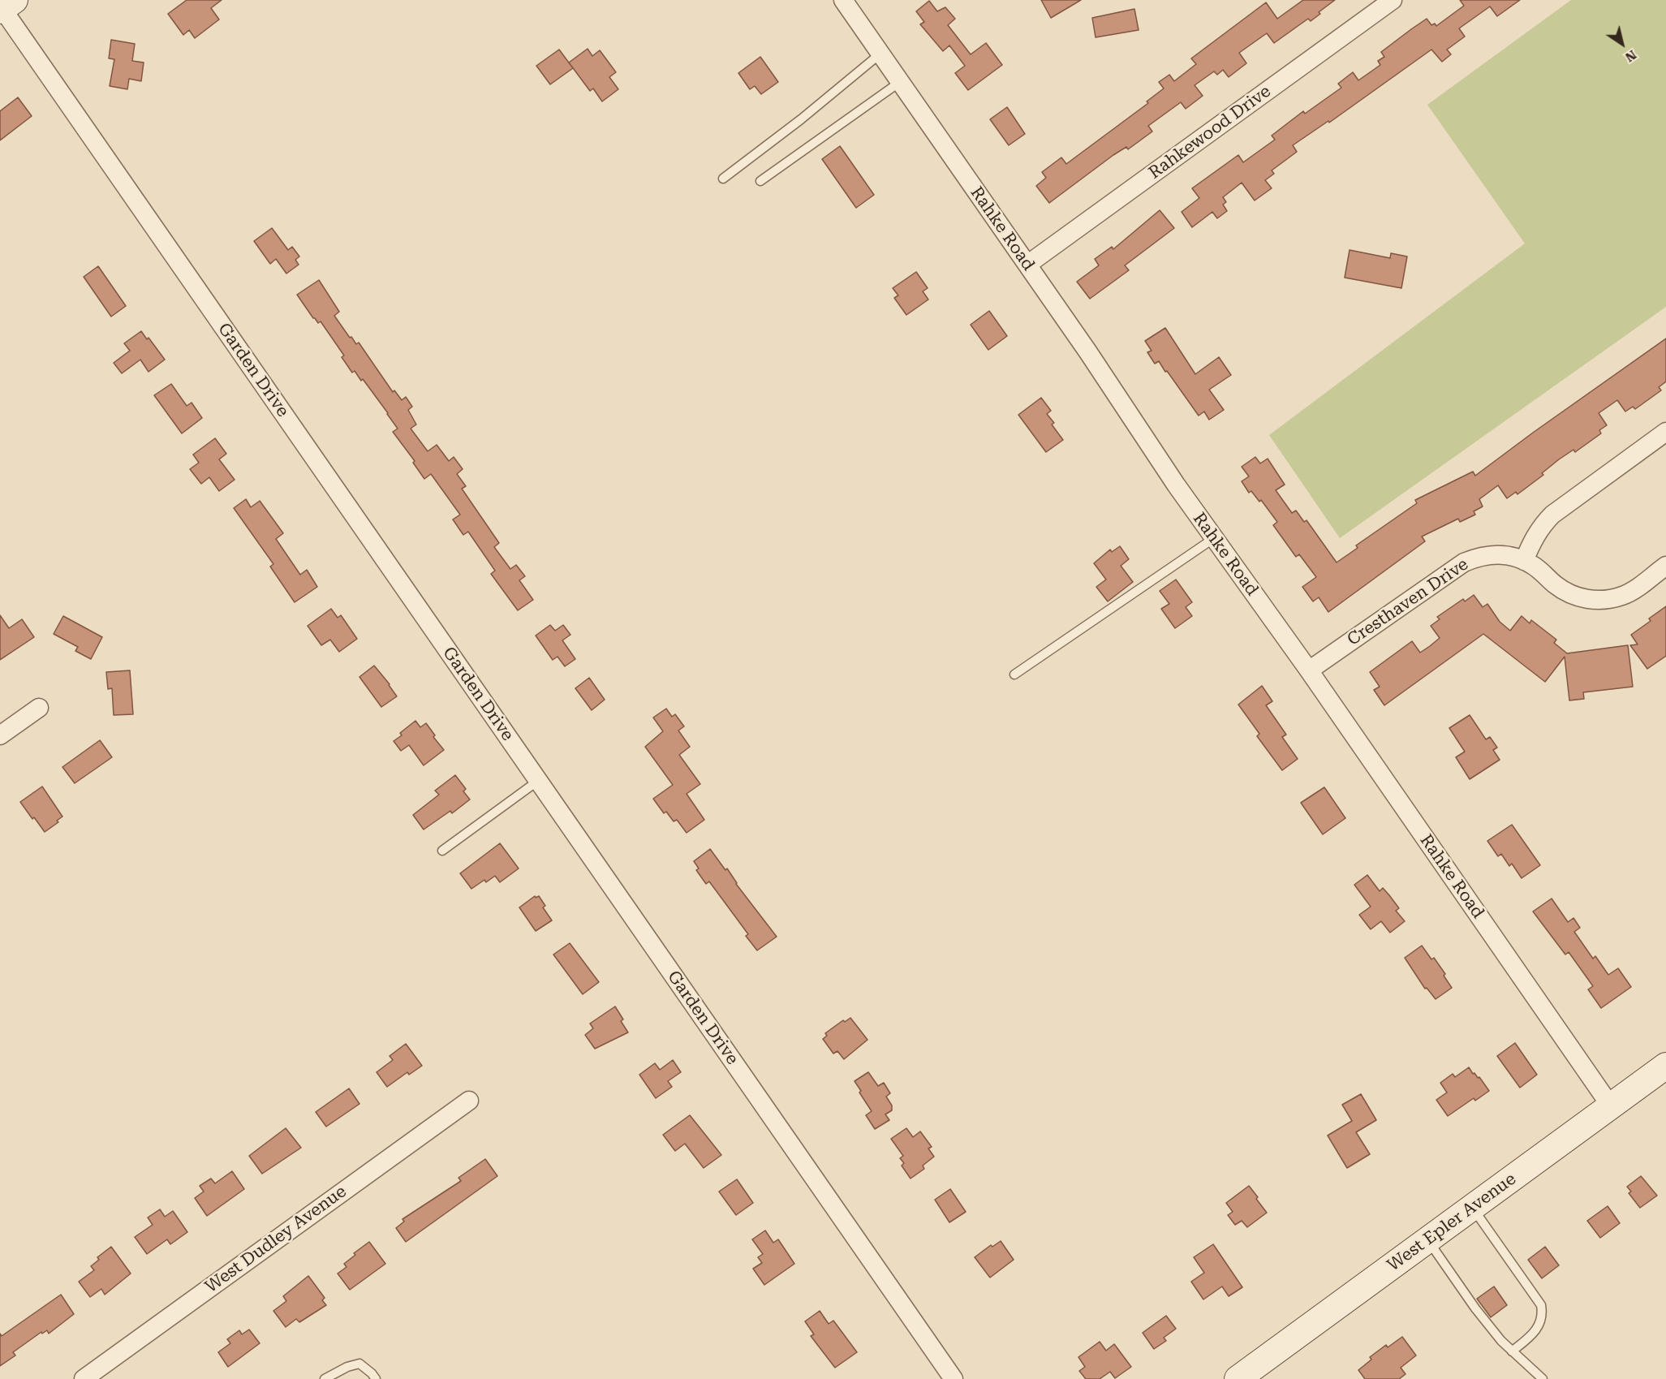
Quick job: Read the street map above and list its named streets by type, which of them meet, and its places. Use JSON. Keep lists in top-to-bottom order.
{
  "streets": {
    "street": [
      "Rahkewood Drive",
      "Rahke Road",
      "Garden Drive",
      "Cresthaven Drive",
      "West Epler Avenue",
      "West Dudley Avenue"
    ]
  },
  "crossings": [
    ["Rahkewood Drive", "Rahke Road"],
    ["Rahke Road", "Cresthaven Drive"],
    ["Rahke Road", "West Epler Avenue"]
  ],
  "north": "bottom right"
}
